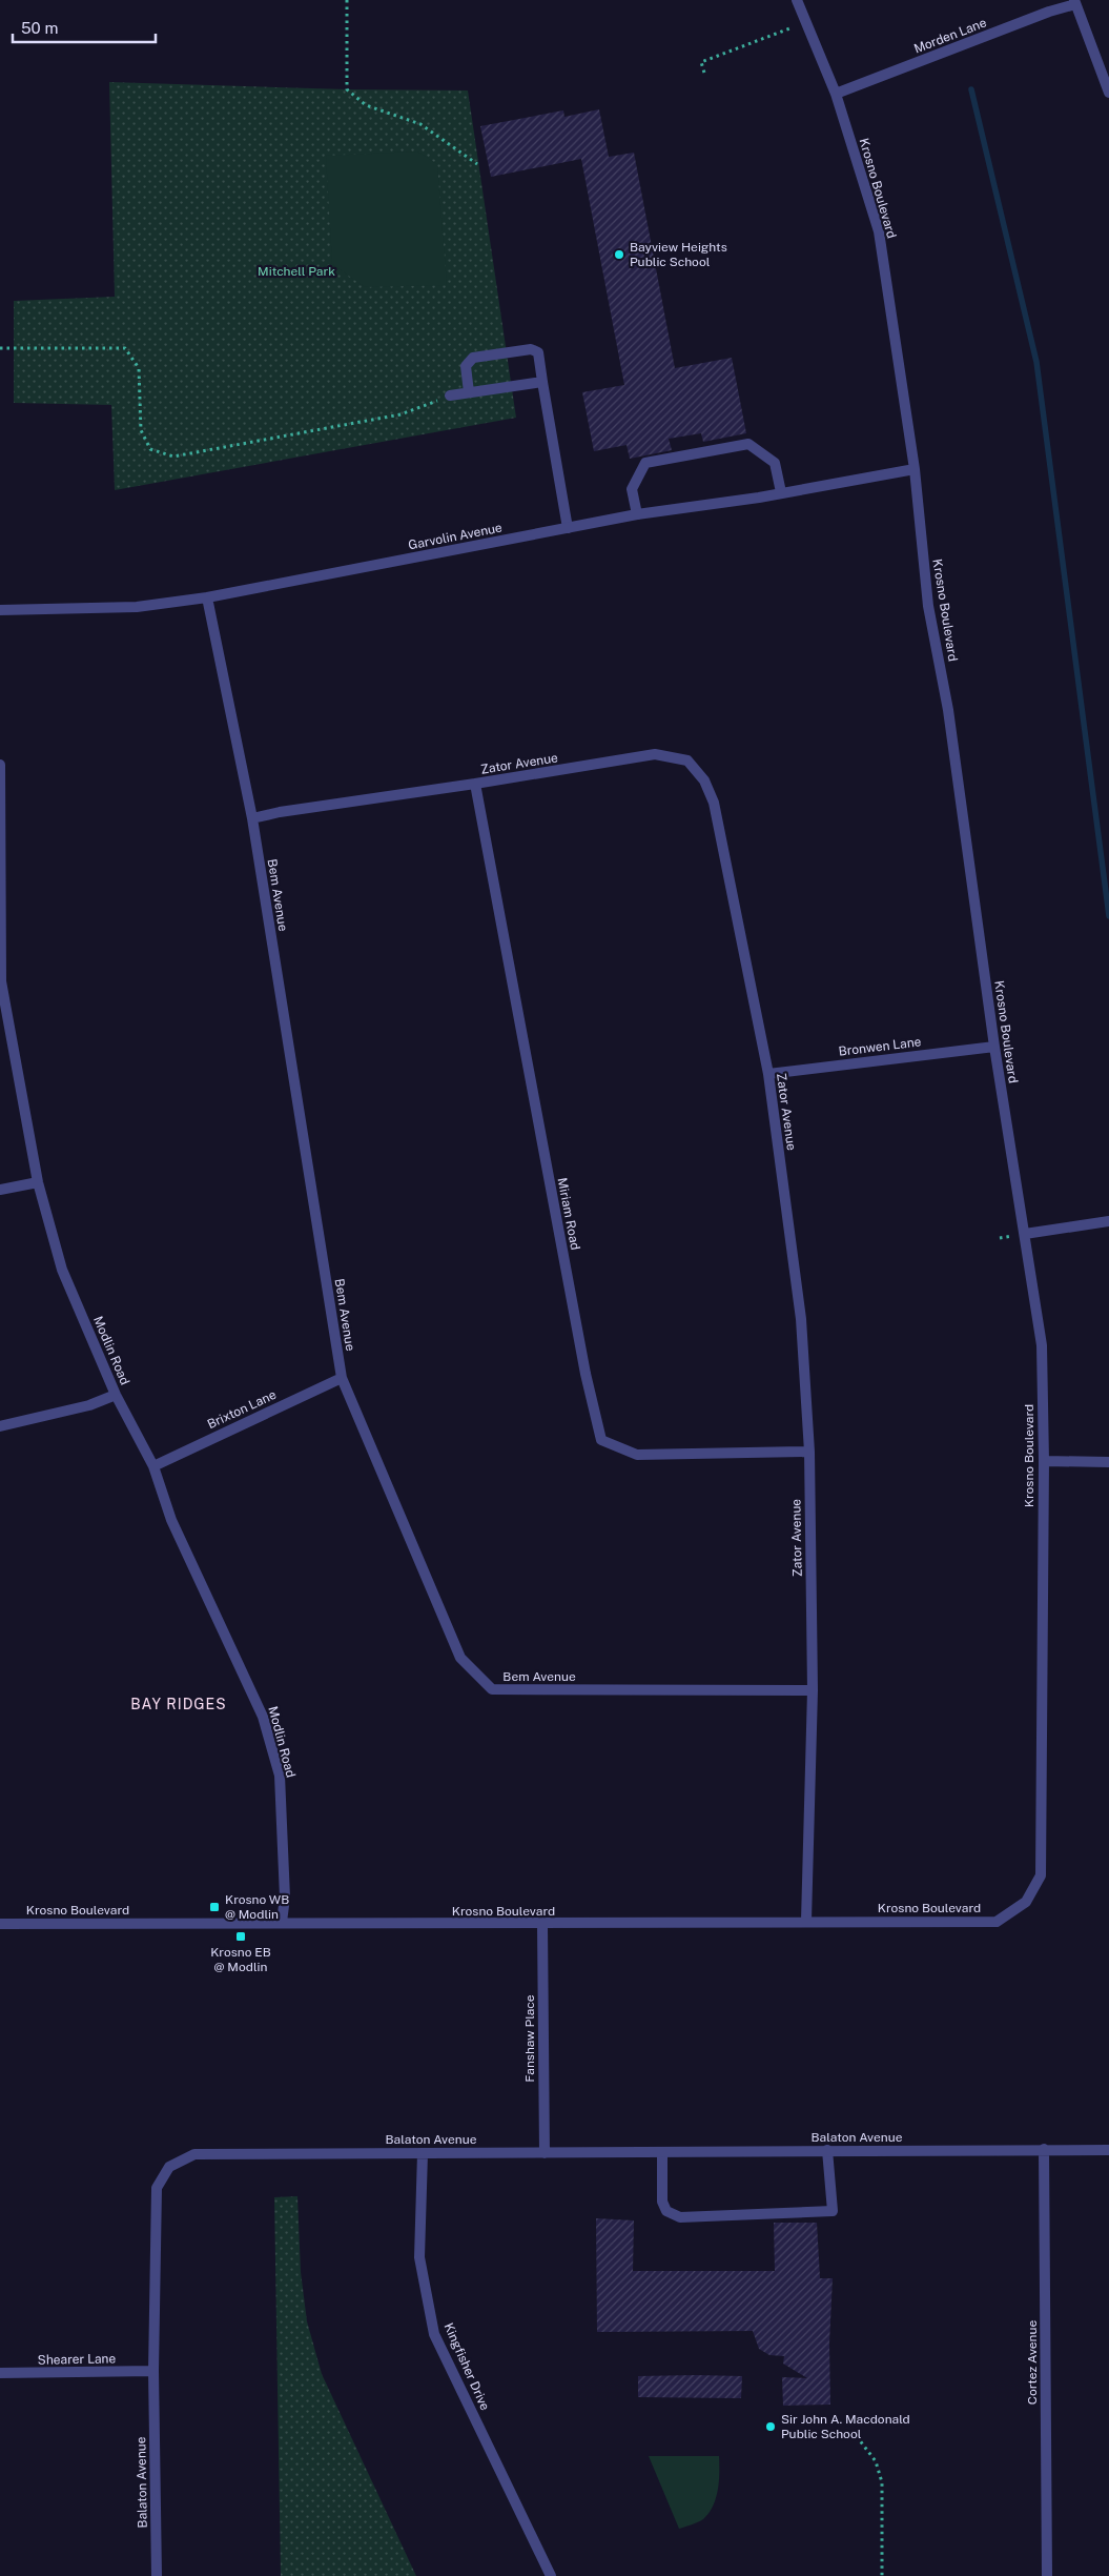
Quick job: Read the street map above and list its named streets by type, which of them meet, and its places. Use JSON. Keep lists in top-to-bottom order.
{
  "streets": {
    "street": [
      "Morden Lane",
      "Krosno Boulevard",
      "Garvolin Avenue",
      "Zator Avenue",
      "Bem Avenue",
      "Bronwen Lane",
      "Miriam Road",
      "Modlin Road",
      "Brixton Lane",
      "Fanshaw Place",
      "Balaton Avenue",
      "Shearer Lane",
      "Cortez Avenue",
      "Kingfisher Drive"
    ]
  },
  "crossings": [
    ["Morden Lane", "Krosno Boulevard"],
    ["Krosno Boulevard", "Garvolin Avenue"],
    ["Krosno Boulevard", "Zator Avenue"],
    ["Krosno Boulevard", "Bronwen Lane"],
    ["Krosno Boulevard", "Modlin Road"],
    ["Krosno Boulevard", "Fanshaw Place"],
    ["Garvolin Avenue", "Bem Avenue"],
    ["Zator Avenue", "Bem Avenue"],
    ["Zator Avenue", "Bronwen Lane"],
    ["Zator Avenue", "Miriam Road"],
    ["Bem Avenue", "Brixton Lane"],
    ["Modlin Road", "Brixton Lane"],
    ["Fanshaw Place", "Balaton Avenue"],
    ["Balaton Avenue", "Shearer Lane"],
    ["Balaton Avenue", "Cortez Avenue"],
    ["Balaton Avenue", "Kingfisher Drive"]
  ],
  "districts": ["BAY RIDGES"],
  "parks": ["Mitchell Park"],
  "places": {
    "other": ["Bayview Heights Public School", "Sir John A. Macdonald Public School"],
    "transit": ["Krosno WB @ Modlin", "Krosno EB @ Modlin"]
  },
  "scale_bar": "50 m"
}
